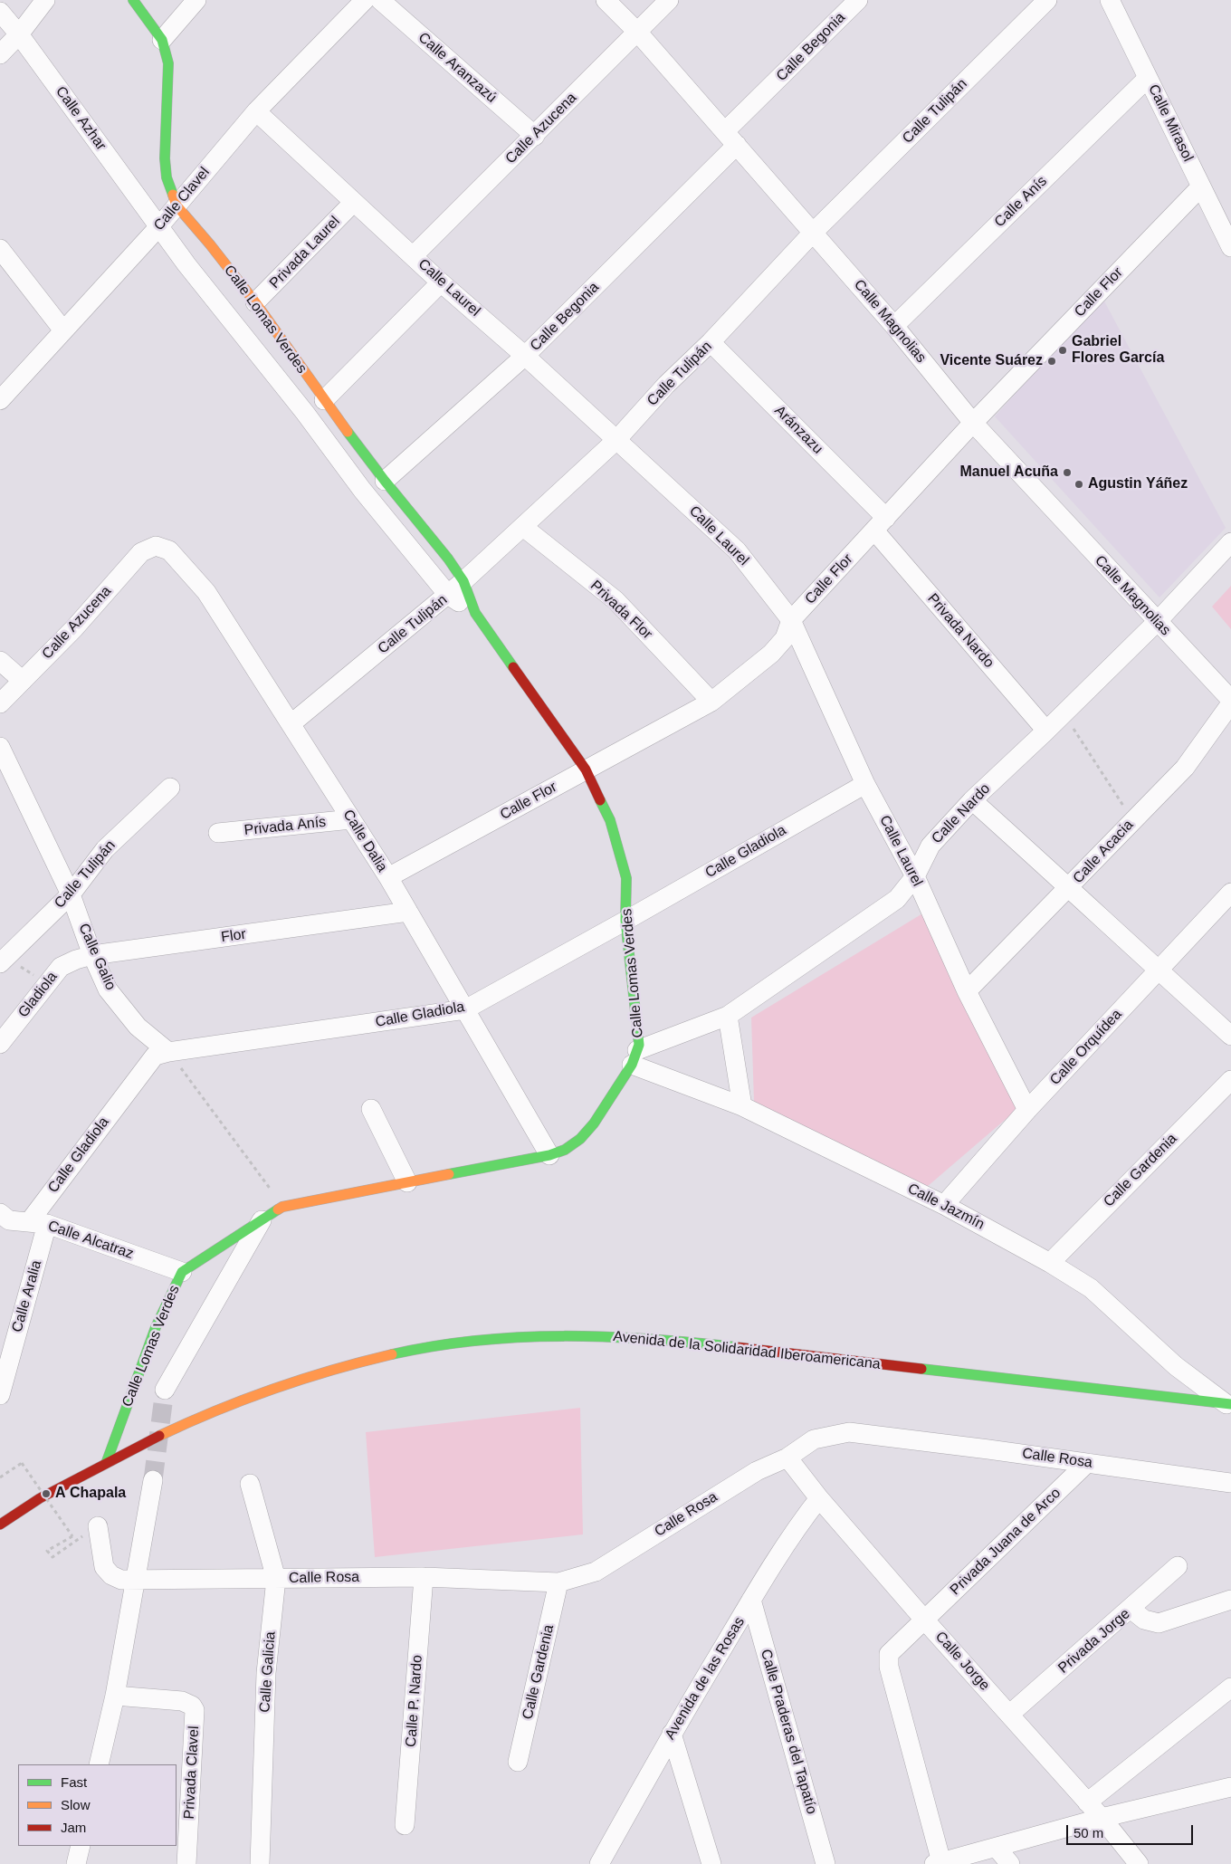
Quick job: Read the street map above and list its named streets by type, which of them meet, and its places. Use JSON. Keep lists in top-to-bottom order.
{
  "streets": {
    "main road": ["Calle Lomas Verdes", "Avenida de la Solidaridad Iberoamericana"],
    "street": [
      "Calle Begonia",
      "Calle Aranzazú",
      "Calle Tulipán",
      "Calle Azhar",
      "Calle Mirasol",
      "Calle Azucena",
      "Calle Clavel",
      "Calle Anís",
      "Privada Laurel",
      "Calle Laurel",
      "Calle Flor",
      "Calle Magnolias",
      "Aránzazu",
      "Privada Flor",
      "Privada Nardo",
      "Calle Nardo",
      "Privada Anís",
      "Calle Dalia",
      "Calle Gladiola",
      "Calle Acacia",
      "Flor",
      "Calle Galio",
      "Gladiola",
      "Calle Orquídea",
      "Calle Gardenia",
      "Calle Jazmín",
      "Calle Alcatraz",
      "Calle Aralia",
      "Calle Rosa",
      "Privada Juana de Arco",
      "Privada Jorge",
      "Calle Jorge",
      "Calle Galicia",
      "Avenida de las Rosas",
      "Calle P. Nardo",
      "Calle Praderas del Tapatío",
      "Privada Clavel"
    ]
  },
  "crossings": [
    ["Calle Begonia", "Calle Laurel"],
    ["Calle Begonia", "Calle Lomas Verdes"],
    ["Calle Begonia", "Calle Magnolias"],
    ["Calle Aranzazú", "Calle Azucena"],
    ["Calle Tulipán", "Calle Laurel"],
    ["Calle Tulipán", "Calle Lomas Verdes"],
    ["Calle Tulipán", "Calle Magnolias"],
    ["Calle Tulipán", "Aránzazu"],
    ["Calle Tulipán", "Privada Flor"],
    ["Calle Tulipán", "Calle Dalia"],
    ["Calle Tulipán", "Calle Galio"],
    ["Calle Azhar", "Calle Clavel"],
    ["Calle Azhar", "Calle Lomas Verdes"],
    ["Calle Mirasol", "Calle Anís"],
    ["Calle Mirasol", "Calle Flor"],
    ["Calle Azucena", "Calle Laurel"],
    ["Calle Azucena", "Calle Magnolias"],
    ["Calle Azucena", "Calle Dalia"],
    ["Calle Clavel", "Calle Laurel"],
    ["Calle Clavel", "Calle Lomas Verdes"],
    ["Calle Anís", "Calle Magnolias"],
    ["Privada Laurel", "Calle Laurel"],
    ["Privada Laurel", "Calle Lomas Verdes"],
    ["Calle Laurel", "Calle Flor"],
    ["Calle Laurel", "Calle Nardo"],
    ["Calle Laurel", "Calle Gladiola"],
    ["Calle Laurel", "Calle Acacia"],
    ["Calle Laurel", "Calle Orquídea"],
    ["Calle Flor", "Calle Lomas Verdes"],
    ["Calle Flor", "Calle Magnolias"],
    ["Calle Flor", "Aránzazu"],
    ["Calle Flor", "Privada Flor"],
    ["Calle Flor", "Privada Nardo"],
    ["Calle Flor", "Calle Dalia"],
    ["Calle Lomas Verdes", "Calle Nardo"],
    ["Calle Lomas Verdes", "Calle Dalia"],
    ["Calle Lomas Verdes", "Calle Gladiola"],
    ["Calle Lomas Verdes", "Calle Jazmín"],
    ["Calle Lomas Verdes", "Calle Alcatraz"],
    ["Calle Lomas Verdes", "Avenida de la Solidaridad Iberoamericana"],
    ["Calle Magnolias", "Calle Nardo"],
    ["Aránzazu", "Privada Nardo"],
    ["Privada Nardo", "Calle Nardo"],
    ["Calle Nardo", "Calle Jazmín"],
    ["Privada Anís", "Calle Dalia"],
    ["Calle Dalia", "Calle Gladiola"],
    ["Calle Dalia", "Flor"],
    ["Calle Gladiola", "Calle Galio"],
    ["Calle Gladiola", "Calle Alcatraz"],
    ["Calle Gladiola", "Calle Aralia"],
    ["Flor", "Calle Galio"],
    ["Flor", "Gladiola"],
    ["Calle Orquídea", "Calle Jazmín"],
    ["Calle Gardenia", "Calle Jazmín"],
    ["Calle Gardenia", "Calle Rosa"],
    ["Calle Jazmín", "Avenida de la Solidaridad Iberoamericana"],
    ["Calle Alcatraz", "Calle Aralia"],
    ["Calle Rosa", "Privada Juana de Arco"],
    ["Calle Rosa", "Calle Jorge"],
    ["Calle Rosa", "Calle Galicia"],
    ["Calle Rosa", "Calle P. Nardo"],
    ["Privada Juana de Arco", "Calle Jorge"],
    ["Privada Jorge", "Calle Jorge"],
    ["Calle Jorge", "Avenida de las Rosas"],
    ["Avenida de las Rosas", "Calle Praderas del Tapatío"]
  ],
  "places": [
    "Gabriel Flores García",
    "Vicente Suárez",
    "Manuel Acuña",
    "Agustin Yáñez",
    "A Chapala"
  ],
  "legend": ["Fast", "Slow", "Jam"],
  "scale_bar": "50 m"
}
